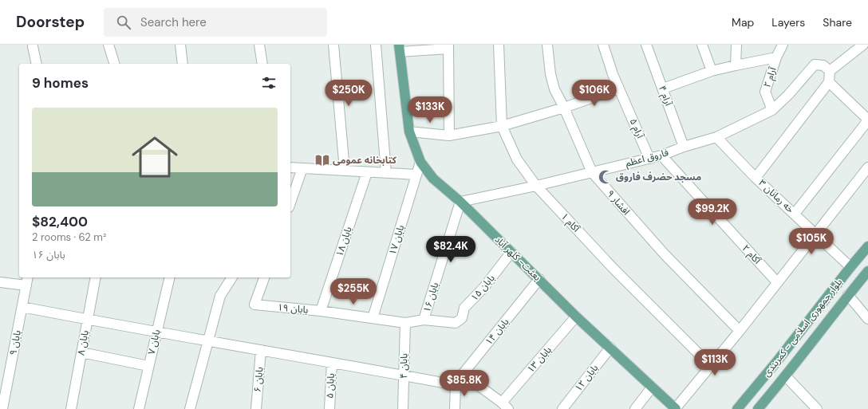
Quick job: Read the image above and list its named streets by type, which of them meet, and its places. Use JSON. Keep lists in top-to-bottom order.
{
  "streets": {
    "main road": ["بعثت- کلهر آباد", "بلوار جمهوری اسلامی - کمربندی"],
    "street": [
      "آرام ۲",
      "آرام ۴",
      "آرام ۵",
      "فاروق اعظم",
      "خه رمانان ۳",
      "افشار ۹",
      "آکام ۱",
      "بابان ۱۷",
      "بابان ۱۸",
      "آکام ۲",
      "بابان ۱۵",
      "بابان ۱۶",
      "بابان ۱۹",
      "بابان ۱۴",
      "بابان ۷",
      "بابان ۹",
      "بابان ۸",
      "بابان ۱۳",
      "بابان ۴",
      "بابان ۱۲",
      "بابان ۶",
      "بابان ۵"
    ]
  },
  "crossings": [
    ["آرام ۲", "فاروق اعظم"],
    ["آرام ۴", "فاروق اعظم"],
    ["آرام ۵", "فاروق اعظم"],
    ["فاروق اعظم", "خه رمانان ۳"],
    ["فاروق اعظم", "افشار ۹"],
    ["فاروق اعظم", "آکام ۱"],
    ["فاروق اعظم", "آکام ۲"],
    ["فاروق اعظم", "بعثت- کلهر آباد"],
    ["فاروق اعظم", "بابان ۱۶"],
    ["خه رمانان ۳", "بلوار جمهوری اسلامی - کمربندی"],
    ["بابان ۱۷", "بعثت- کلهر آباد"],
    ["بابان ۱۷", "بابان ۱۹"],
    ["بابان ۱۸", "بابان ۱۹"],
    ["بعثت- کلهر آباد", "بابان ۱۵"],
    ["بعثت- کلهر آباد", "بابان ۱۶"],
    ["بعثت- کلهر آباد", "بابان ۱۴"],
    ["بعثت- کلهر آباد", "بابان ۱۳"],
    ["بعثت- کلهر آباد", "بابان ۱۲"],
    ["بابان ۱۵", "بابان ۱۹"],
    ["بابان ۱۶", "بابان ۱۹"],
    ["بابان ۱۹", "بابان ۴"]
  ],
  "places": {
    "library": ["کتابخانه عمومی"],
    "mosque": ["مسجد حضرف فاروق"]
  },
  "page": {
    "header": "Doorstep",
    "search": "Search here",
    "nav": ["Map", "Layers", "Share"],
    "heading": "9 homes",
    "price": [
      "$250K",
      "$106K",
      "$133K",
      "$99.2K",
      "$105K",
      "$82.4K",
      "$255K",
      "$113K",
      "$85.8K"
    ],
    "list": [
      {
        "name": "$82,400",
        "note": "2 rooms · 62 m² · بابان ۱۶"
      }
    ]
  }
}
